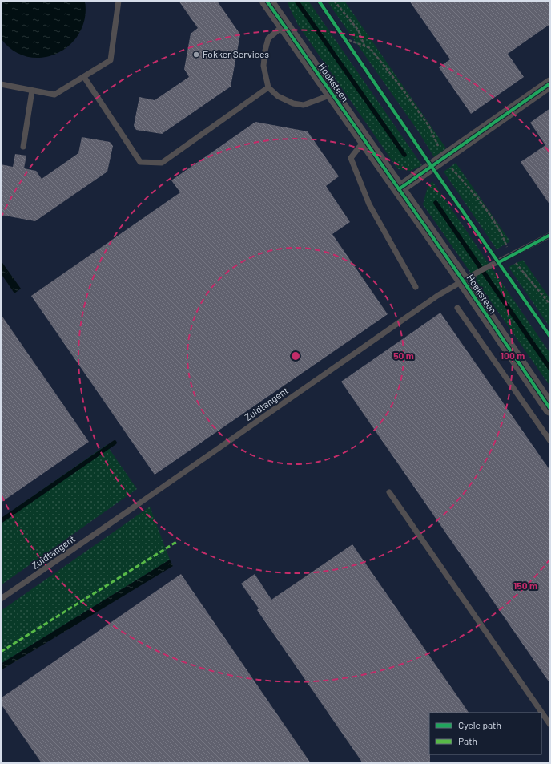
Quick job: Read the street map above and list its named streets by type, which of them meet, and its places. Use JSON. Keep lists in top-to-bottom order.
{
  "streets": {
    "street": ["Hoeksteen"],
    "lane": ["Zuidtangent"]
  },
  "places": ["Fokker Services"],
  "legend": ["Cycle path", "Path"],
  "rings": ["50 m", "100 m", "150 m"]
}
